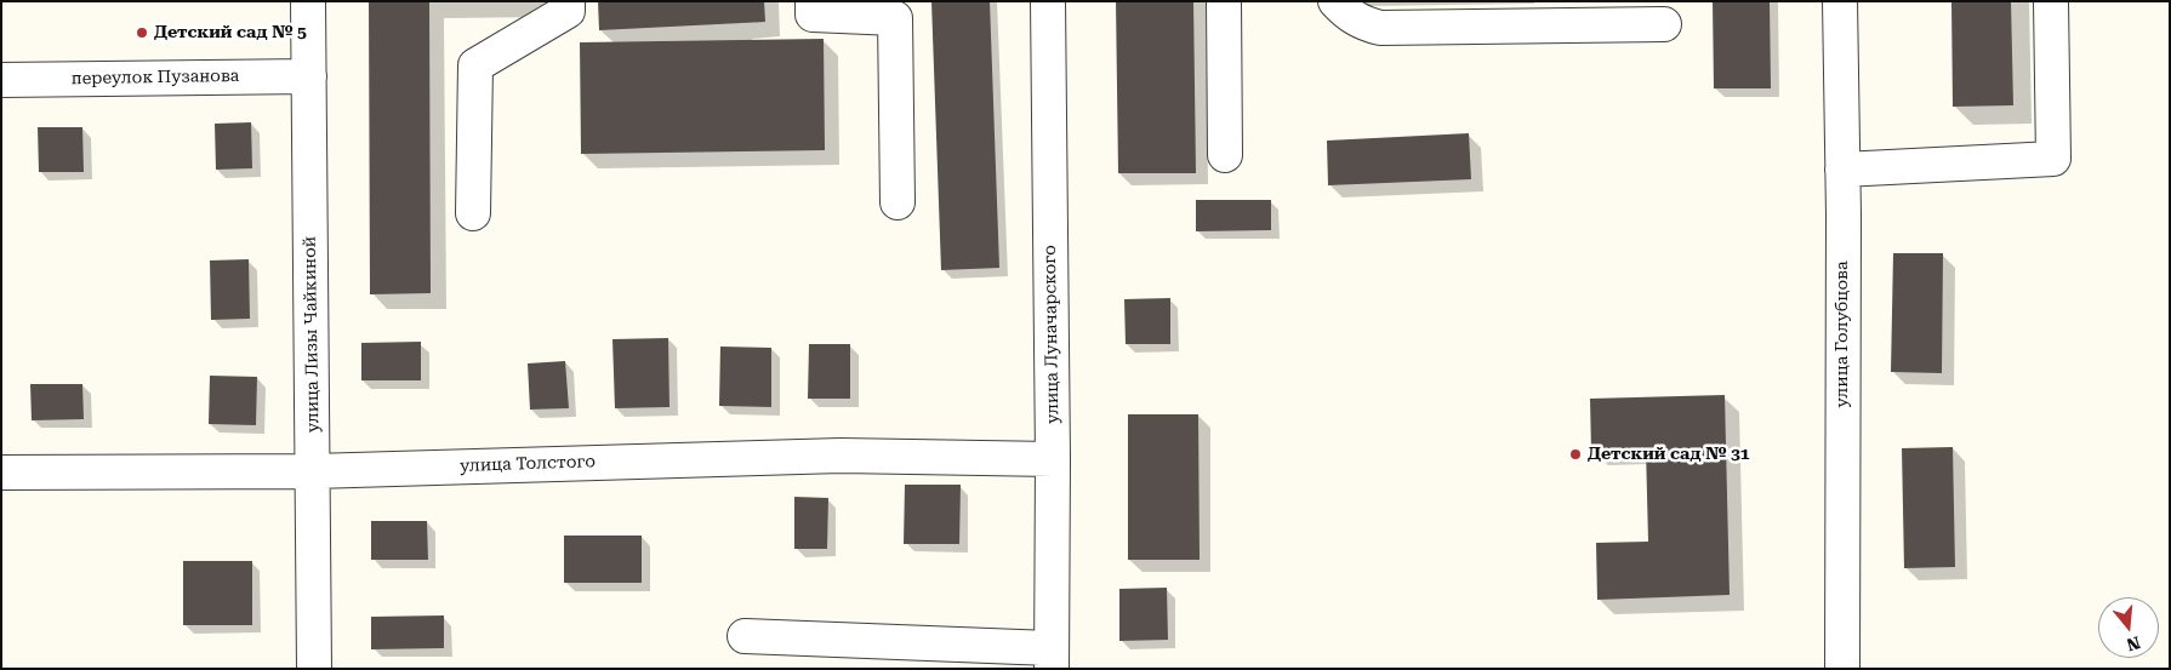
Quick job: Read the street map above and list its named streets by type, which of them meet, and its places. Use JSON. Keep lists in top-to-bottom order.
{
  "streets": {
    "street": [
      "переулок Пузанова",
      "улица Лизы Чайкиной",
      "улица Луначарского",
      "улица Голубцова",
      "улица Толстого"
    ]
  },
  "crossings": [
    ["переулок Пузанова", "улица Лизы Чайкиной"],
    ["улица Лизы Чайкиной", "улица Толстого"],
    ["улица Луначарского", "улица Толстого"]
  ],
  "places": ["Детский сад № 5", "Детский сад № 31"],
  "north": "bottom"
}
